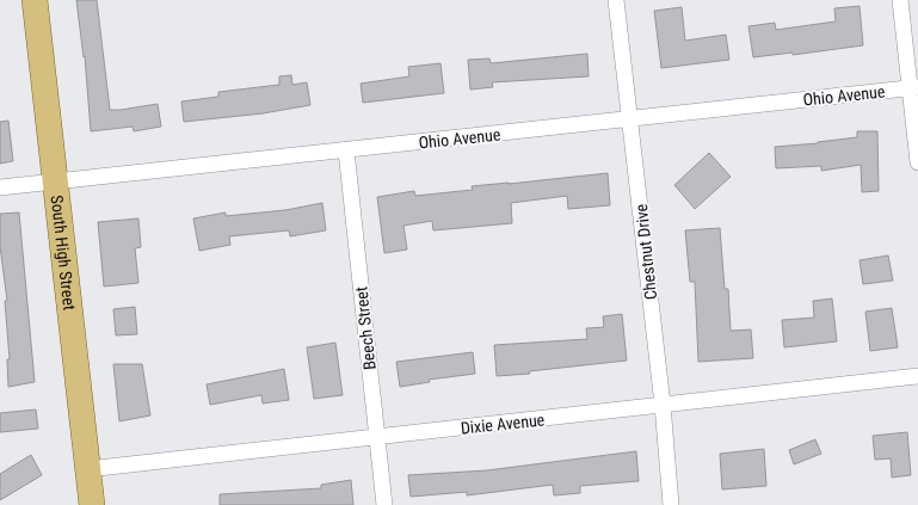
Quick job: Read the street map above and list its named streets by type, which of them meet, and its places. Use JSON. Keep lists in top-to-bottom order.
{
  "streets": {
    "main road": ["South High Street"],
    "street": [
      "Ohio Avenue",
      "Chestnut Drive",
      "Beech Street",
      "Dixie Avenue"
    ]
  },
  "crossings": [
    ["Ohio Avenue", "Chestnut Drive"],
    ["Ohio Avenue", "South High Street"],
    ["Ohio Avenue", "Beech Street"],
    ["Chestnut Drive", "Dixie Avenue"],
    ["South High Street", "Dixie Avenue"],
    ["Beech Street", "Dixie Avenue"]
  ]
}
